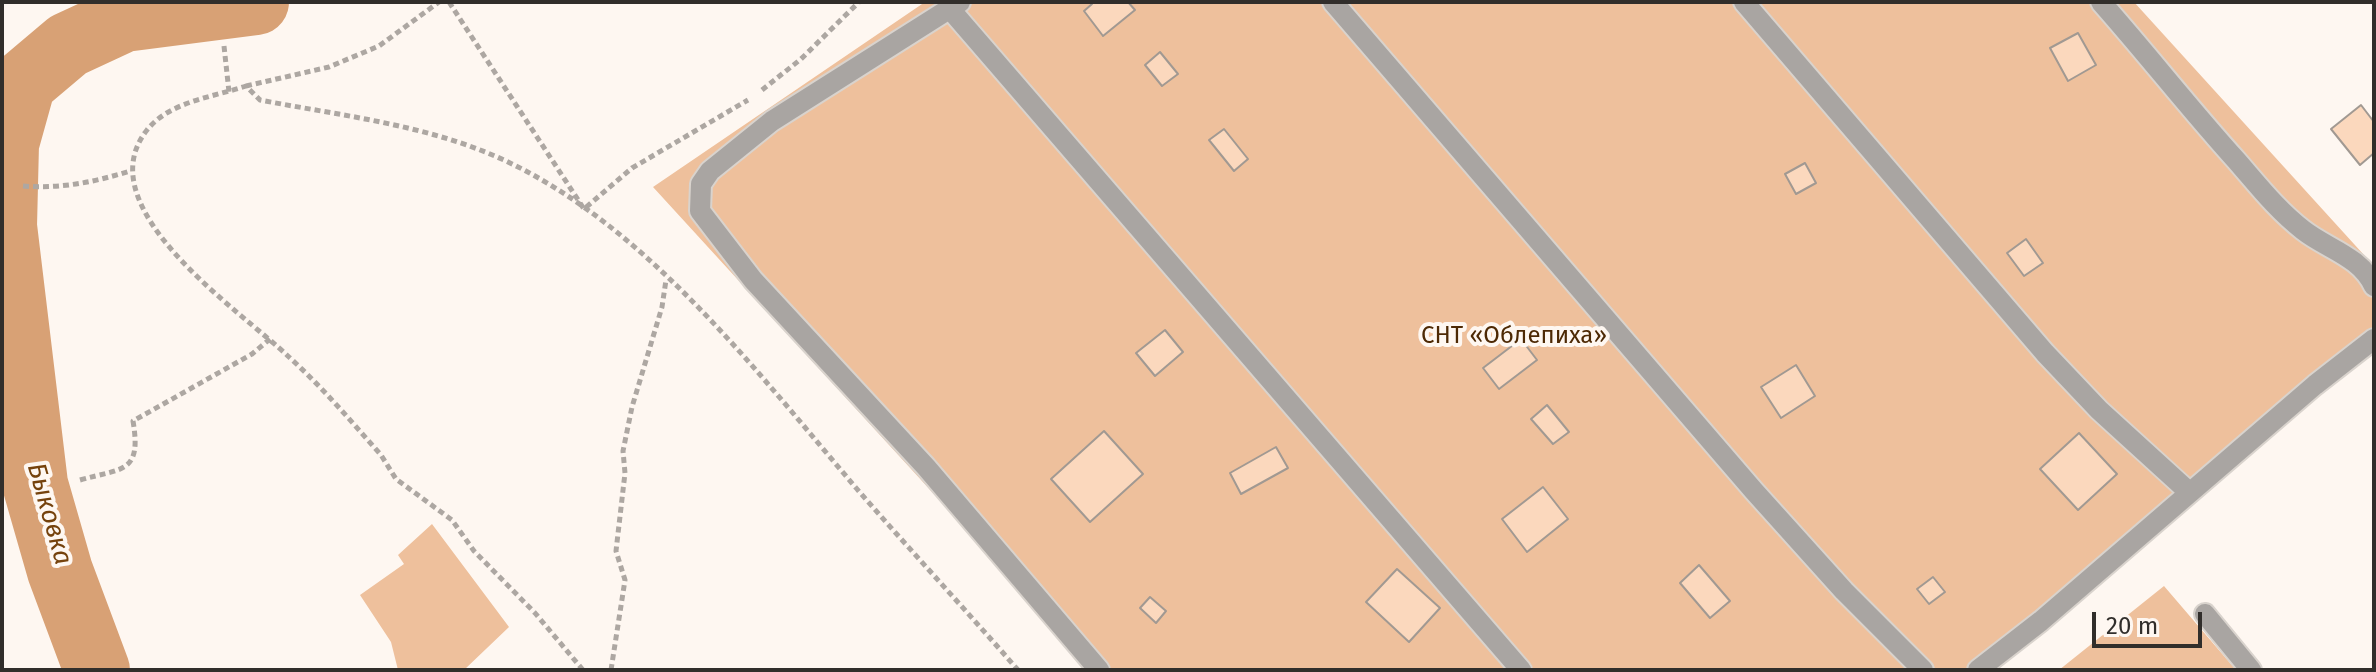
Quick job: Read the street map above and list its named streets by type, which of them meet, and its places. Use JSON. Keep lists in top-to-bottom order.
{
  "water": ["Быковка"],
  "parks": ["СНТ «Облепиха»"],
  "scale_bar": "20 m"
}
